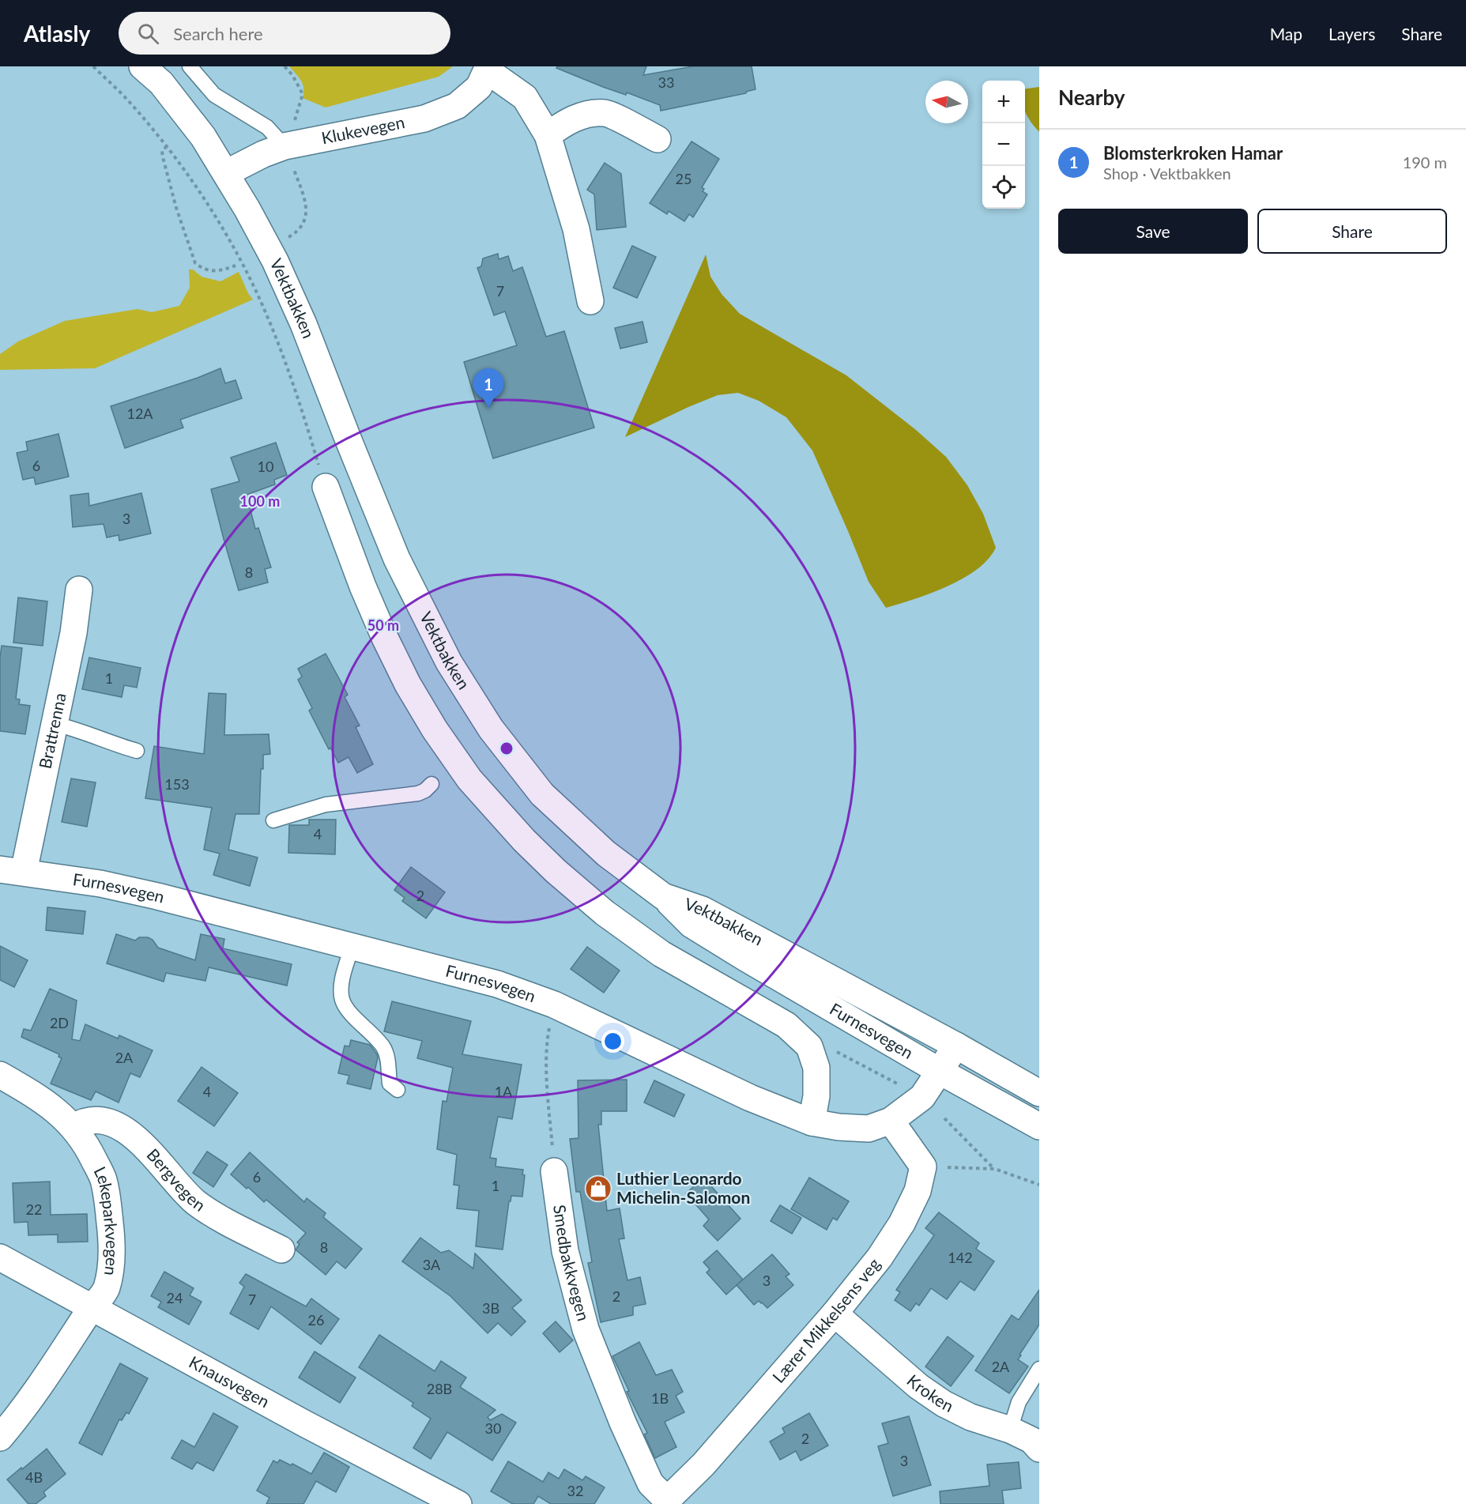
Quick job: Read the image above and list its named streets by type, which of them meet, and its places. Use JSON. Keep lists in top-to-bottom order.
{
  "streets": {
    "street": [
      "Klukevegen",
      "Vektbakken",
      "Brattrenna",
      "Furnesvegen",
      "Bergvegen",
      "Lekeparkvegen",
      "Smedbakkvegen",
      "Lærer Mikkelsens veg",
      "Knausvegen",
      "Kroken"
    ]
  },
  "crossings": [
    ["Klukevegen", "Vektbakken"],
    ["Vektbakken", "Furnesvegen"],
    ["Brattrenna", "Furnesvegen"],
    ["Bergvegen", "Lekeparkvegen"],
    ["Lekeparkvegen", "Knausvegen"],
    ["Smedbakkvegen", "Lærer Mikkelsens veg"],
    ["Lærer Mikkelsens veg", "Kroken"]
  ],
  "places": {
    "shop": ["Luthier Leonardo Michelin-Salomon"]
  },
  "house_numbers": [
    "33",
    "25",
    "7",
    "12A",
    "6",
    "10",
    "3",
    "8",
    "1",
    "153",
    "4",
    "2",
    "2D",
    "2A",
    "4",
    "1A",
    "6",
    "1",
    "22",
    "8",
    "142",
    "3A",
    "3",
    "2",
    "24",
    "7",
    "3B",
    "26",
    "2A",
    "28B",
    "1B",
    "30",
    "2",
    "3",
    "4B",
    "32"
  ],
  "north": "left",
  "page": {
    "header": "Atlasly",
    "search": "Search here",
    "nav": ["Map", "Layers", "Share"],
    "heading": "Nearby",
    "map_buttons": ["+", "−"],
    "list": [
      {
        "mark": "1",
        "name": "Blomsterkroken Hamar",
        "note": "Shop · Vektbakken",
        "value": "190 m"
      }
    ],
    "buttons": ["Save", "Share"],
    "pins": "1"
  },
  "rings": ["100 m", "50 m"]
}
